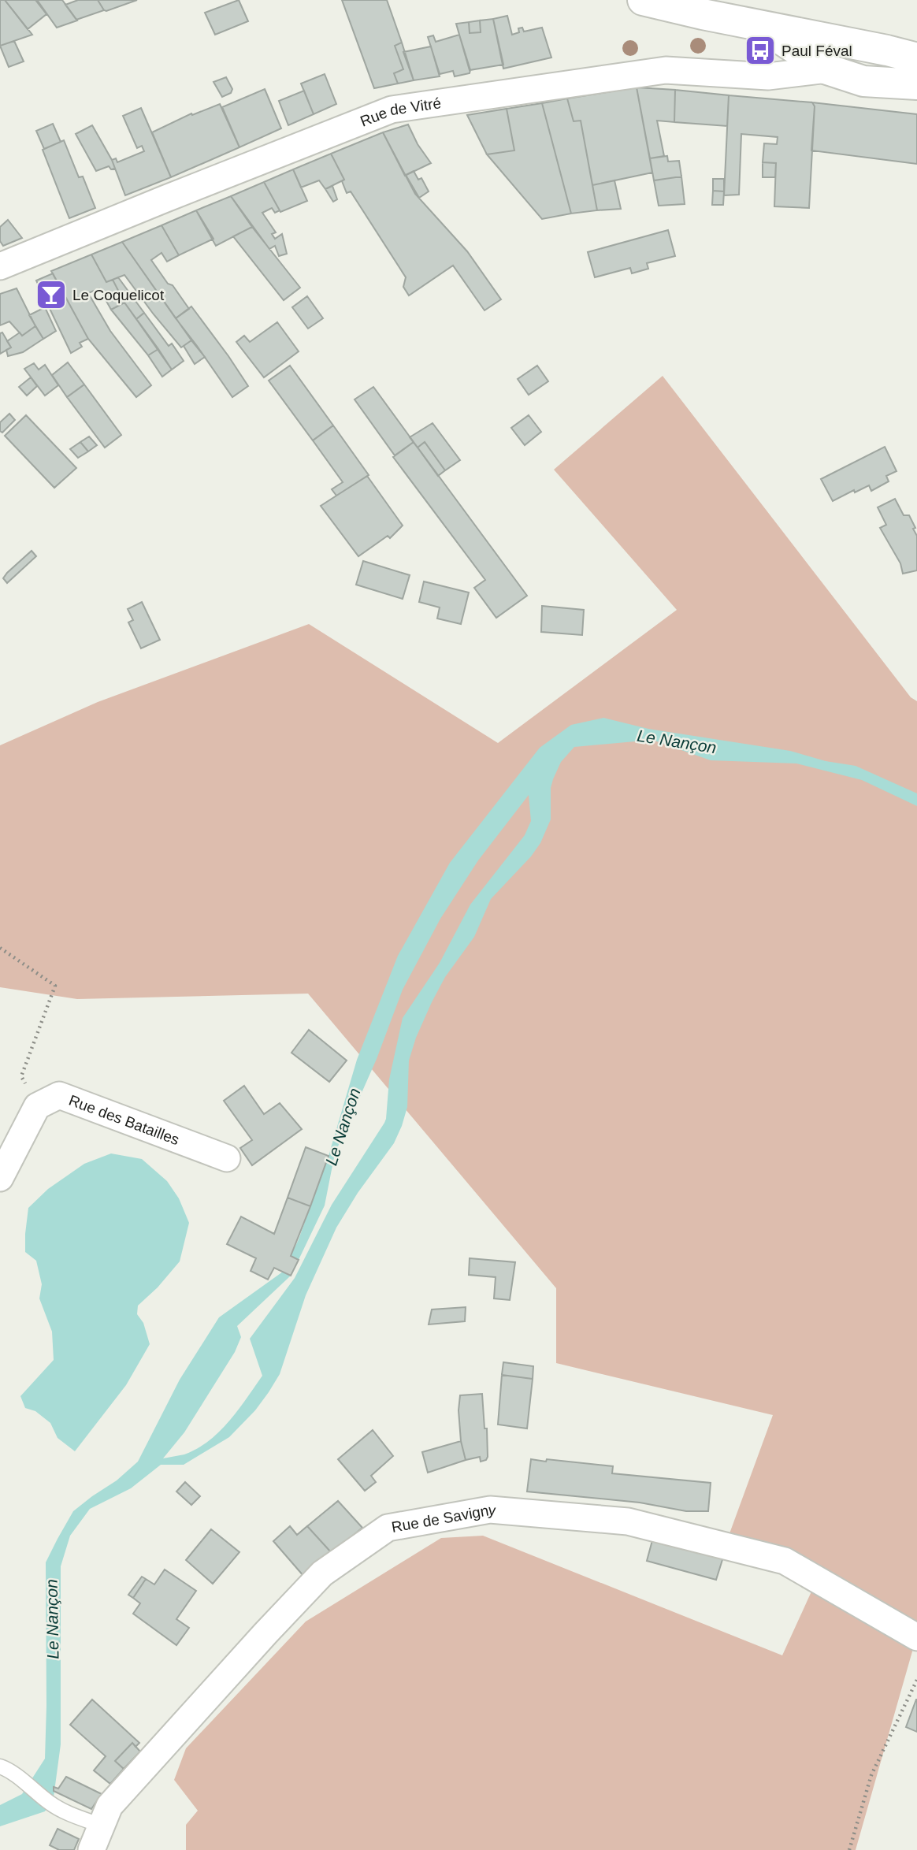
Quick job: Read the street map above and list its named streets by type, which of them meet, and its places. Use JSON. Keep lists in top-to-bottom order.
{
  "streets": {
    "street": ["Rue de Vitré", "Rue des Batailles", "Rue de Savigny"]
  },
  "water": ["Le Nançon"],
  "places": {
    "bus stop": ["Paul Féval"],
    "bar": ["Le Coquelicot"]
  }
}
